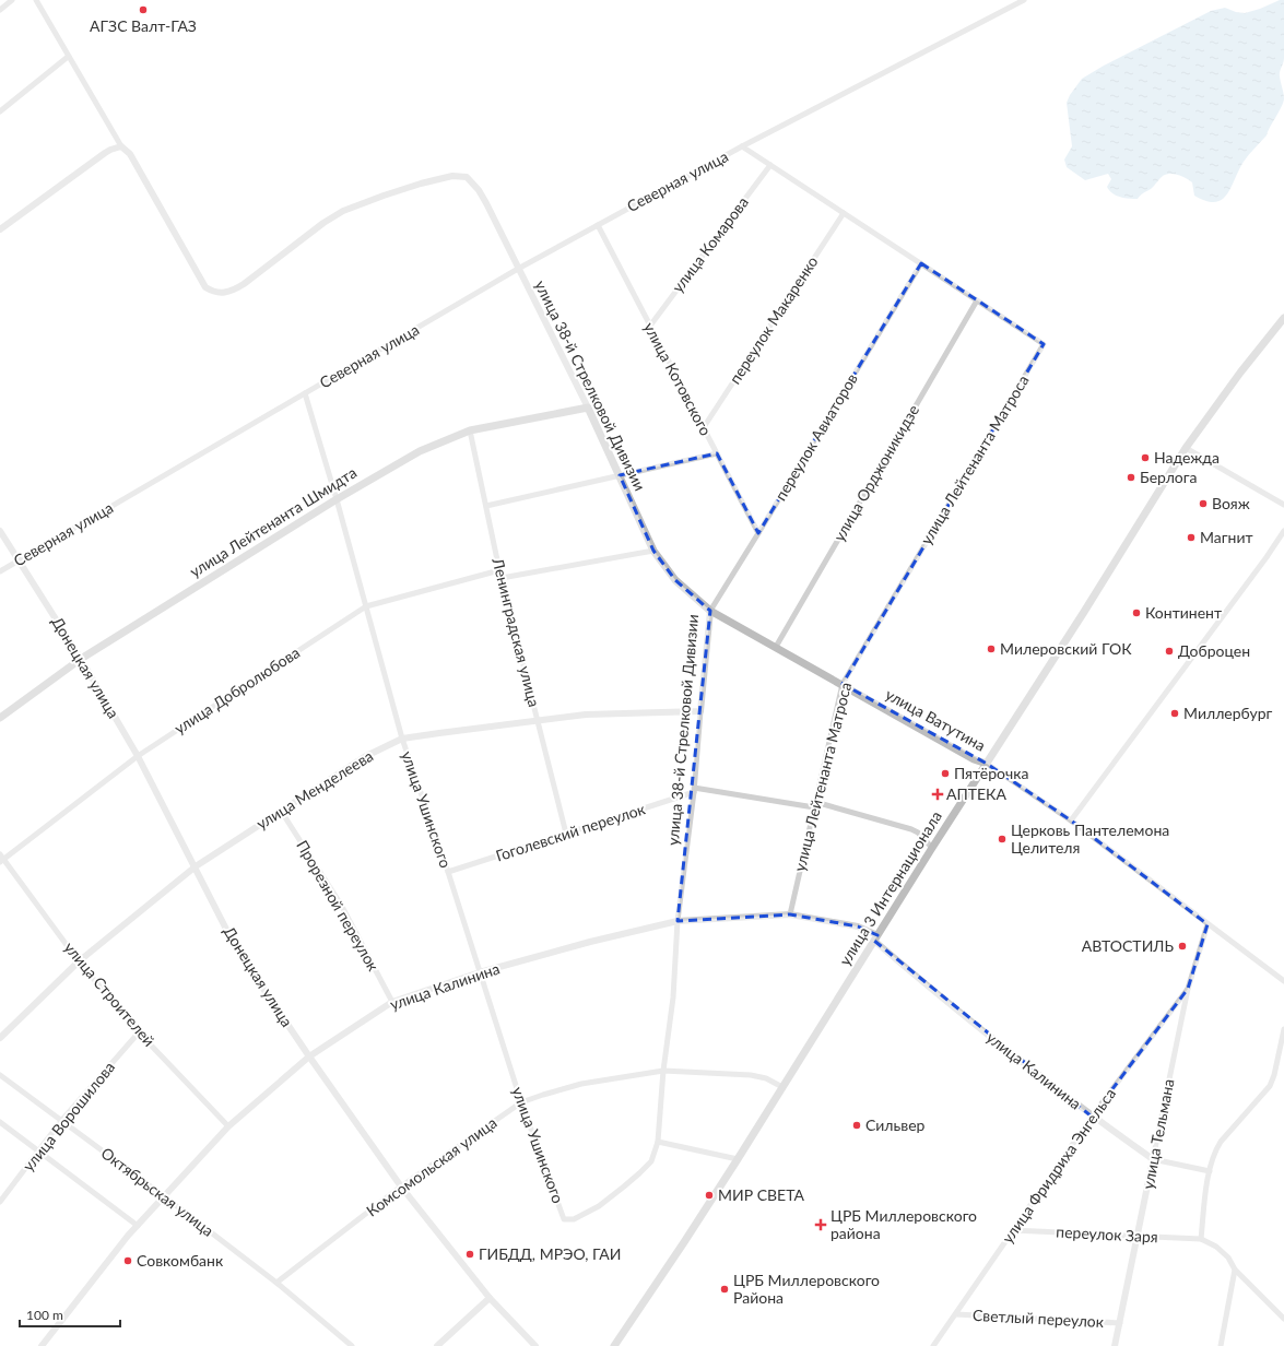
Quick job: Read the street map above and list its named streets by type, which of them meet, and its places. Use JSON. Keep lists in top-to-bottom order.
{
  "streets": {
    "main road": [
      "улица 38-й Стрелковой Дивизии",
      "улица Лейтенанта Шмидта",
      "улица Ватутина",
      "улица 3 Интернационала"
    ],
    "street": [
      "Северная улица",
      "улица Комарова",
      "переулок Макаренко",
      "улица Котовского",
      "переулок Авиаторов",
      "улица Лейтенанта Матроса",
      "улица Орджоникидзе",
      "Ленинградская улица",
      "Донецкая улица",
      "улица Добролюбова",
      "улица Менделеева",
      "улица Ушинского",
      "Гоголевский переулок",
      "Прорезной переулок",
      "улица Калинина",
      "улица Строителей",
      "улица Ворошилова",
      "улица Тельмана",
      "улица Фридриха Энгельса",
      "Комсомольская улица",
      "Октябрьская улица",
      "переулок Заря",
      "Светлый переулок"
    ]
  },
  "crossings": [
    ["Северная улица", "улица Котовского"],
    ["Северная улица", "улица 38-й Стрелковой Дивизии"],
    ["Северная улица", "улица Лейтенанта Матроса"],
    ["Северная улица", "Донецкая улица"],
    ["Северная улица", "улица Ушинского"],
    ["улица Комарова", "улица Котовского"],
    ["улица Комарова", "улица Лейтенанта Матроса"],
    ["переулок Макаренко", "улица Котовского"],
    ["переулок Макаренко", "улица Лейтенанта Матроса"],
    ["улица Котовского", "переулок Авиаторов"],
    ["улица 38-й Стрелковой Дивизии", "переулок Авиаторов"],
    ["улица 38-й Стрелковой Дивизии", "улица Лейтенанта Шмидта"],
    ["улица 38-й Стрелковой Дивизии", "улица Ватутина"],
    ["улица 38-й Стрелковой Дивизии", "улица Менделеева"],
    ["улица 38-й Стрелковой Дивизии", "улица Ушинского"],
    ["улица 38-й Стрелковой Дивизии", "Гоголевский переулок"],
    ["улица 38-й Стрелковой Дивизии", "улица Калинина"],
    ["улица 38-й Стрелковой Дивизии", "Комсомольская улица"],
    ["переулок Авиаторов", "улица Лейтенанта Матроса"],
    ["переулок Авиаторов", "улица Ватутина"],
    ["улица Лейтенанта Матроса", "улица Орджоникидзе"],
    ["улица Лейтенанта Матроса", "улица Ватутина"],
    ["улица Лейтенанта Матроса", "Гоголевский переулок"],
    ["улица Лейтенанта Матроса", "улица Калинина"],
    ["улица Орджоникидзе", "улица Ватутина"],
    ["улица Лейтенанта Шмидта", "Ленинградская улица"],
    ["улица Лейтенанта Шмидта", "Донецкая улица"],
    ["улица Лейтенанта Шмидта", "улица Ушинского"],
    ["Ленинградская улица", "улица Добролюбова"],
    ["Ленинградская улица", "улица Менделеева"],
    ["Ленинградская улица", "Гоголевский переулок"],
    ["Донецкая улица", "улица Добролюбова"],
    ["Донецкая улица", "улица Менделеева"],
    ["Донецкая улица", "улица Калинина"],
    ["Донецкая улица", "Комсомольская улица"],
    ["улица Добролюбова", "улица Ушинского"],
    ["улица Добролюбова", "улица Строителей"],
    ["улица Ватутина", "улица 3 Интернационала"],
    ["улица Ватутина", "улица Тельмана"],
    ["улица Менделеева", "улица Ушинского"],
    ["улица Менделеева", "Прорезной переулок"],
    ["улица Менделеева", "улица Строителей"],
    ["улица Ушинского", "Гоголевский переулок"],
    ["улица Ушинского", "улица Калинина"],
    ["улица Ушинского", "Комсомольская улица"],
    ["Гоголевский переулок", "улица 3 Интернационала"],
    ["улица 3 Интернационала", "улица Калинина"],
    ["улица 3 Интернационала", "Комсомольская улица"],
    ["Прорезной переулок", "улица Калинина"],
    ["улица Калинина", "улица Строителей"],
    ["улица Калинина", "улица Тельмана"],
    ["улица Калинина", "улица Фридриха Энгельса"],
    ["улица Калинина", "Октябрьская улица"],
    ["улица Строителей", "улица Ворошилова"],
    ["улица Ворошилова", "Октябрьская улица"],
    ["улица Тельмана", "улица Фридриха Энгельса"],
    ["улица Тельмана", "переулок Заря"],
    ["улица Тельмана", "Светлый переулок"],
    ["улица Фридриха Энгельса", "переулок Заря"],
    ["улица Фридриха Энгельса", "Светлый переулок"],
    ["Комсомольская улица", "Октябрьская улица"]
  ],
  "places": {
    "other": [
      "АГЗС Валт-ГАЗ",
      "Надежда",
      "Берлога",
      "Вояж",
      "Магнит",
      "Континент",
      "Милеровский ГОК",
      "Доброцен",
      "Миллербург",
      "Пятёрочка",
      "Церковь Пантелемона Целителя",
      "АВТОСТИЛЬ",
      "Сильвер",
      "МИР СВЕТА",
      "ГИБДД, МРЭО, ГАИ",
      "Совкомбанк",
      "ЦРБ Миллеровского Района"
    ],
    "health": ["АПТЕКА", "ЦРБ Миллеровского района"]
  },
  "scale_bar": "100 m"
}
